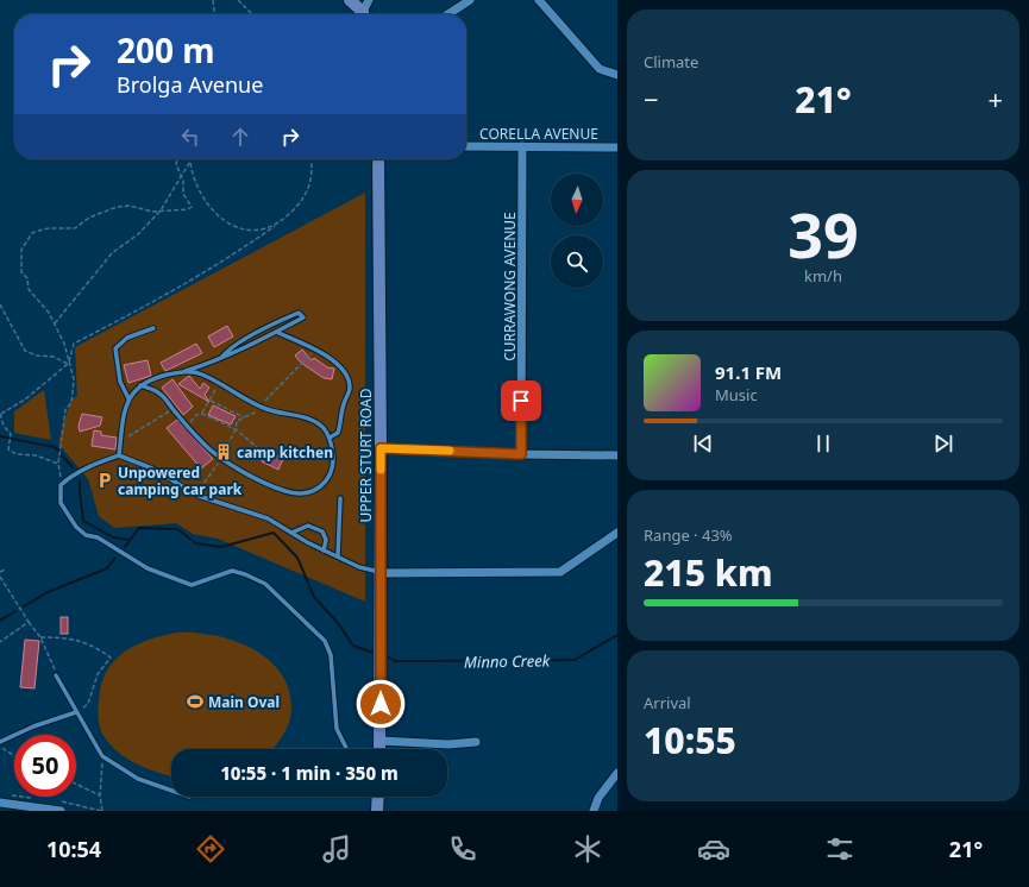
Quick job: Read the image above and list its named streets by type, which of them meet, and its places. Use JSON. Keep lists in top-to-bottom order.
{
  "streets": {
    "main road": ["UPPER STURT ROAD"],
    "street": ["CORELLA AVENUE", "CURRAWONG AVENUE"]
  },
  "crossings": [
    ["CORELLA AVENUE", "CURRAWONG AVENUE"]
  ],
  "water": ["Minno Creek"],
  "places": {
    "building": ["camp kitchen"],
    "parking": ["Unpowered camping car park"],
    "sports": ["Main Oval"]
  },
  "north": "bottom",
  "page": {
    "tile": [
      "Climate",
      ["39", "km/h"],
      ["Range · 43%", "215 km"],
      ["Arrival", "10:55"]
    ],
    "turn": ["200 m", "Brolga Avenue"],
    "heat": ["−", "21°", "+"],
    "song": ["91.1 FM", "Music"],
    "limit": "50",
    "trip": "10:55 · 1 min · 350 m",
    "tabs": ["10:54", "21°"]
  }
}
